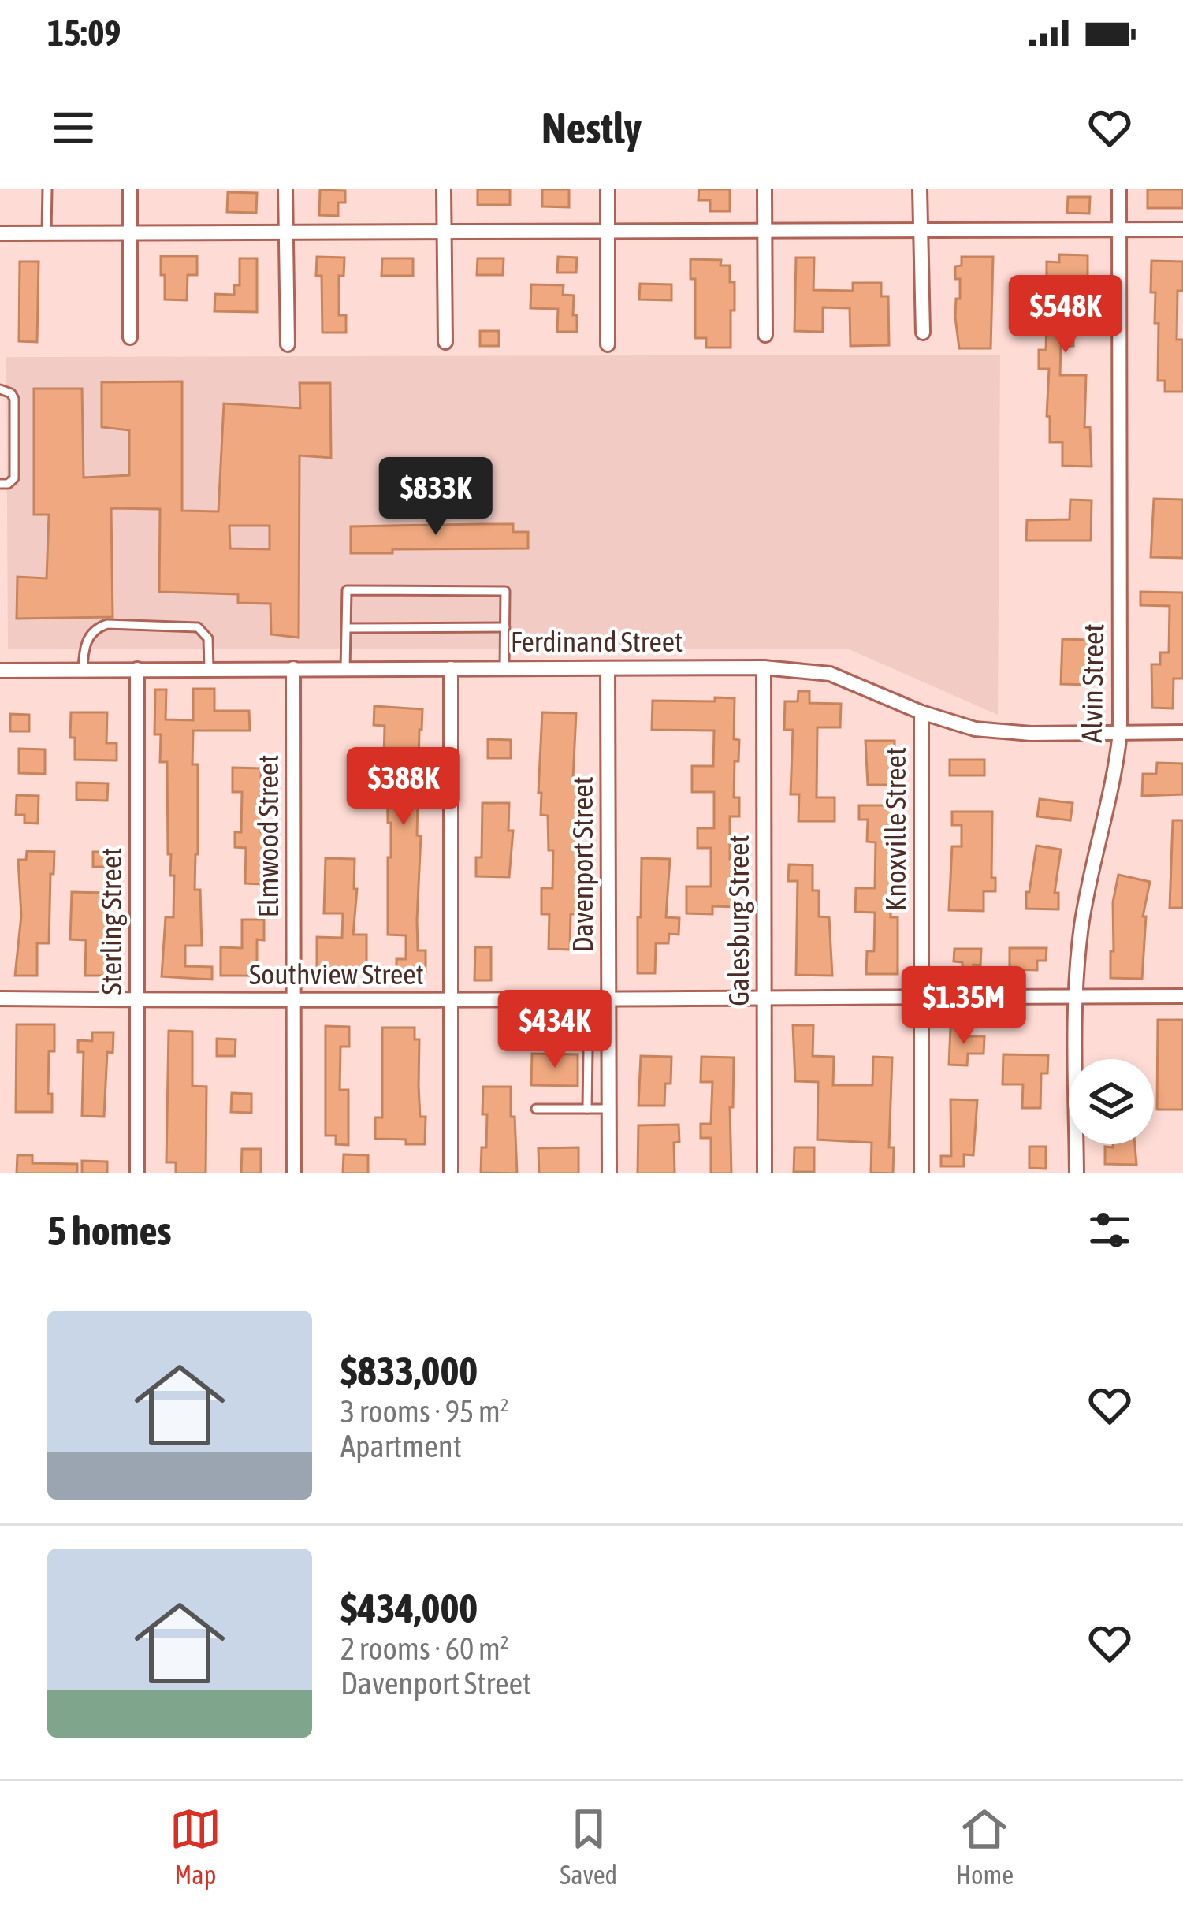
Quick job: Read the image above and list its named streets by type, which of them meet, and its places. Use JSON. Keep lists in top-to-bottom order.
{
  "streets": {
    "street": [
      "Ferdinand Street",
      "Alvin Street",
      "Knoxville Street",
      "Elmwood Street",
      "Davenport Street",
      "Galesburg Street",
      "Sterling Street",
      "Southview Street"
    ]
  },
  "crossings": [
    ["Ferdinand Street", "Alvin Street"],
    ["Ferdinand Street", "Knoxville Street"],
    ["Ferdinand Street", "Elmwood Street"],
    ["Ferdinand Street", "Davenport Street"],
    ["Ferdinand Street", "Galesburg Street"],
    ["Ferdinand Street", "Sterling Street"],
    ["Alvin Street", "Southview Street"],
    ["Knoxville Street", "Southview Street"],
    ["Elmwood Street", "Southview Street"],
    ["Davenport Street", "Southview Street"],
    ["Galesburg Street", "Southview Street"],
    ["Sterling Street", "Southview Street"]
  ],
  "page": {
    "status": "15:09",
    "header": "Nestly",
    "price": [
      "$548K",
      "$833K",
      "$388K",
      "$1.35M",
      "$434K"
    ],
    "heading": "5 homes",
    "list": [
      {
        "name": "$833,000",
        "note": "3 rooms · 95 m² · Apartment"
      },
      {
        "name": "$434,000",
        "note": "2 rooms · 60 m² · Davenport Street"
      }
    ],
    "tabs": ["Map", "Saved", "Home"]
  }
}
